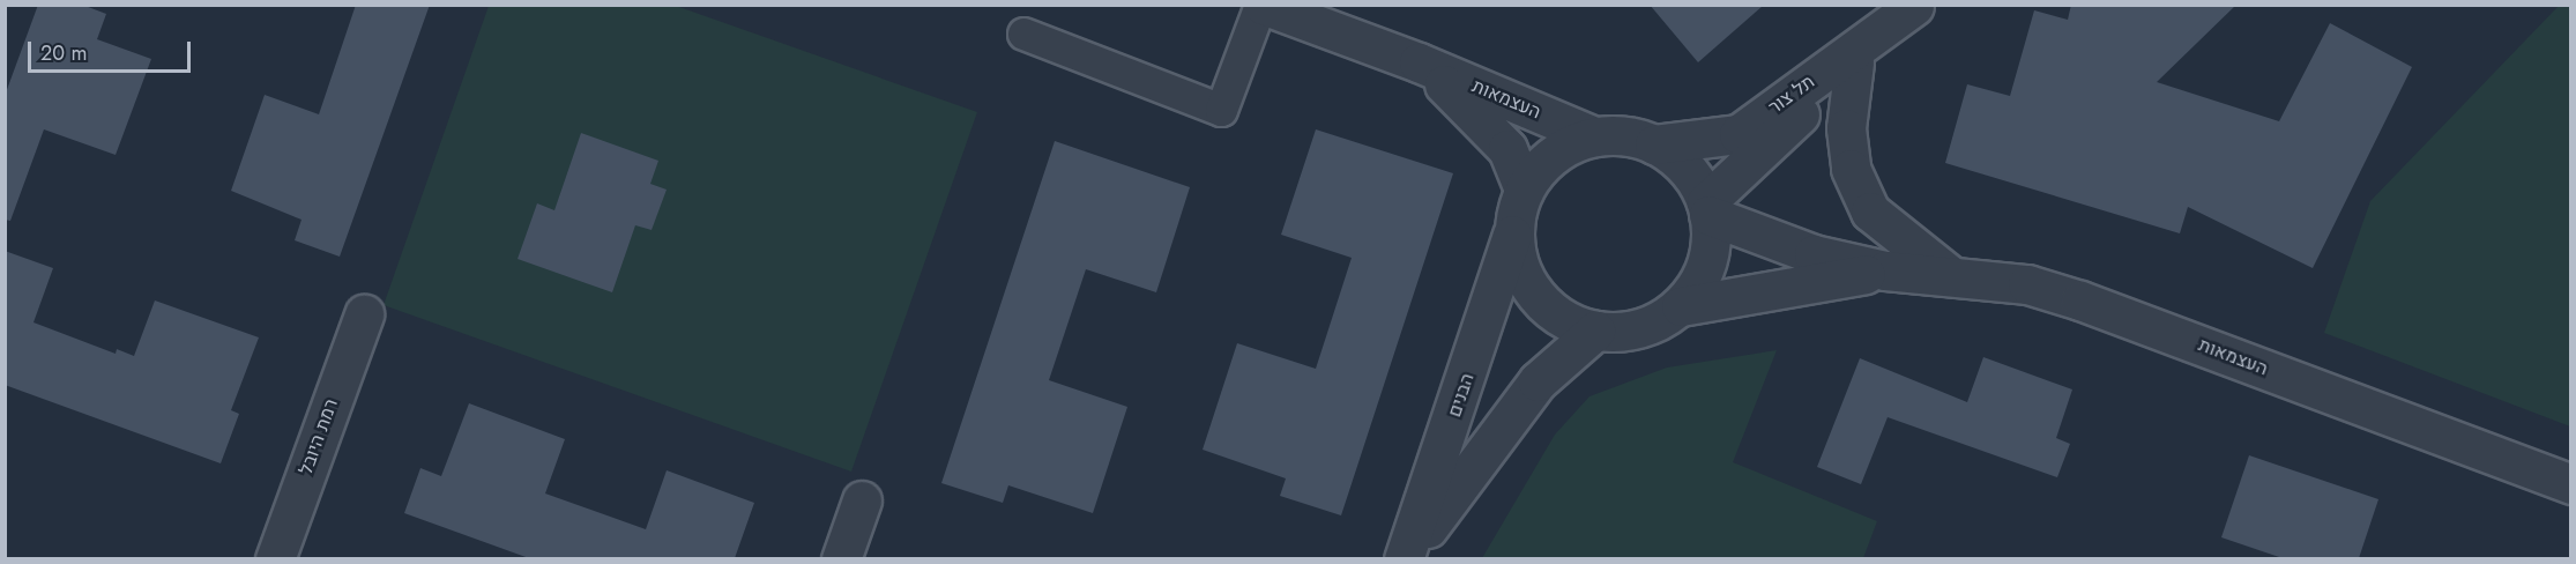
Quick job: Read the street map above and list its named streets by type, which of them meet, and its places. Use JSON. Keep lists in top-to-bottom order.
{
  "streets": {
    "street": [
      "תל צור",
      "העצמאות",
      "הבנים",
      "רמת היובל"
    ]
  },
  "crossings": [
    ["תל צור", "העצמאות"],
    ["תל צור", "הבנים"],
    ["העצמאות", "הבנים"]
  ],
  "scale_bar": "20 m"
}
